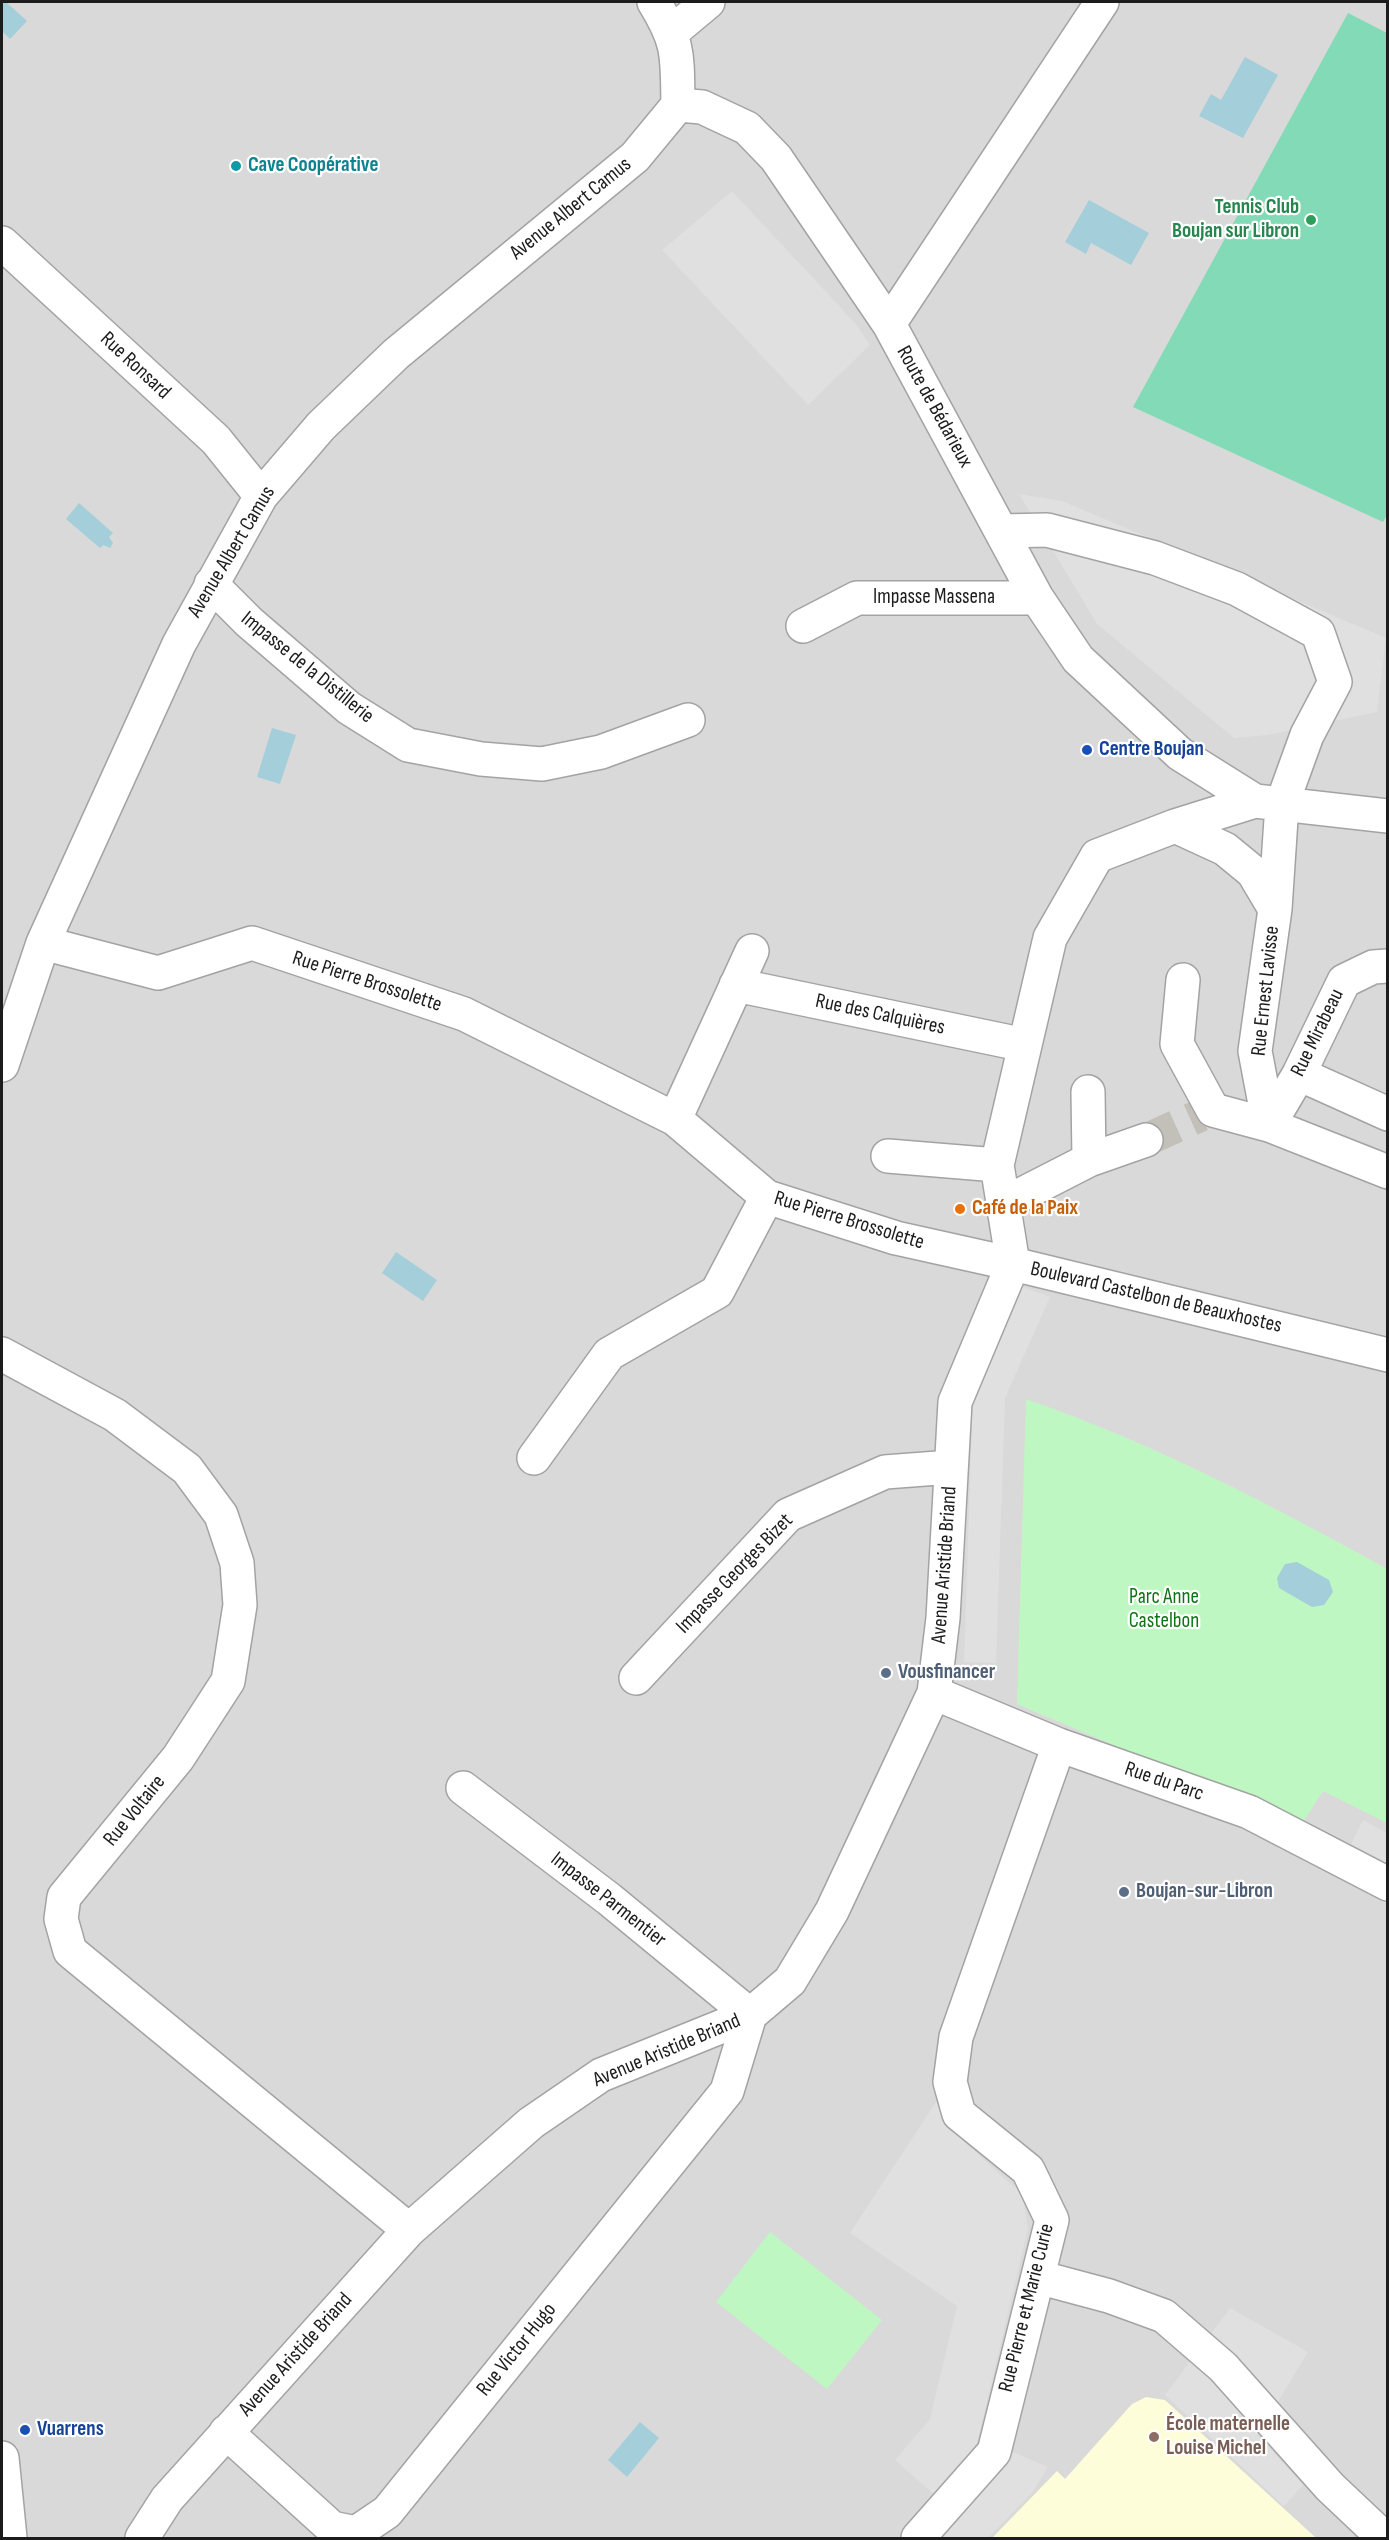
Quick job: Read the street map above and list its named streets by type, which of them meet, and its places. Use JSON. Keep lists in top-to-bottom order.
{
  "streets": {
    "street": [
      "Avenue Albert Camus",
      "Rue Ronsard",
      "Route de Bédarieux",
      "Impasse Massena",
      "Impasse de la Distillerie",
      "Rue Pierre Brossolette",
      "Rue Ernest Lavisse",
      "Rue des Calquières",
      "Rue Mirabeau",
      "Boulevard Castelbon de Beauxhostes",
      "Avenue Aristide Briand",
      "Impasse Georges Bizet",
      "Rue du Parc",
      "Rue Voltaire",
      "Impasse Parmentier",
      "Rue Pierre et Marie Curie",
      "Rue Victor Hugo"
    ]
  },
  "crossings": [
    ["Avenue Albert Camus", "Rue Ronsard"],
    ["Avenue Albert Camus", "Route de Bédarieux"],
    ["Avenue Albert Camus", "Impasse de la Distillerie"],
    ["Avenue Albert Camus", "Rue Pierre Brossolette"],
    ["Route de Bédarieux", "Impasse Massena"],
    ["Route de Bédarieux", "Rue Ernest Lavisse"],
    ["Route de Bédarieux", "Boulevard Castelbon de Beauxhostes"],
    ["Rue Pierre Brossolette", "Boulevard Castelbon de Beauxhostes"],
    ["Rue Pierre Brossolette", "Avenue Aristide Briand"],
    ["Rue Ernest Lavisse", "Rue Mirabeau"],
    ["Rue Ernest Lavisse", "Boulevard Castelbon de Beauxhostes"],
    ["Rue des Calquières", "Boulevard Castelbon de Beauxhostes"],
    ["Boulevard Castelbon de Beauxhostes", "Avenue Aristide Briand"],
    ["Avenue Aristide Briand", "Impasse Georges Bizet"],
    ["Avenue Aristide Briand", "Rue du Parc"],
    ["Avenue Aristide Briand", "Rue Voltaire"],
    ["Avenue Aristide Briand", "Impasse Parmentier"],
    ["Avenue Aristide Briand", "Rue Victor Hugo"],
    ["Rue du Parc", "Rue Pierre et Marie Curie"],
    ["Impasse Parmentier", "Rue Victor Hugo"]
  ],
  "parks": ["Parc Anne Castelbon"],
  "places": [
    "Cave Coopérative",
    "Tennis Club Boujan sur Libron",
    "Centre Boujan",
    "Café de la Paix",
    "Vousfinancer",
    "Boujan-sur-Libron",
    "Vuarrens",
    "École maternelle Louise Michel"
  ]
}
